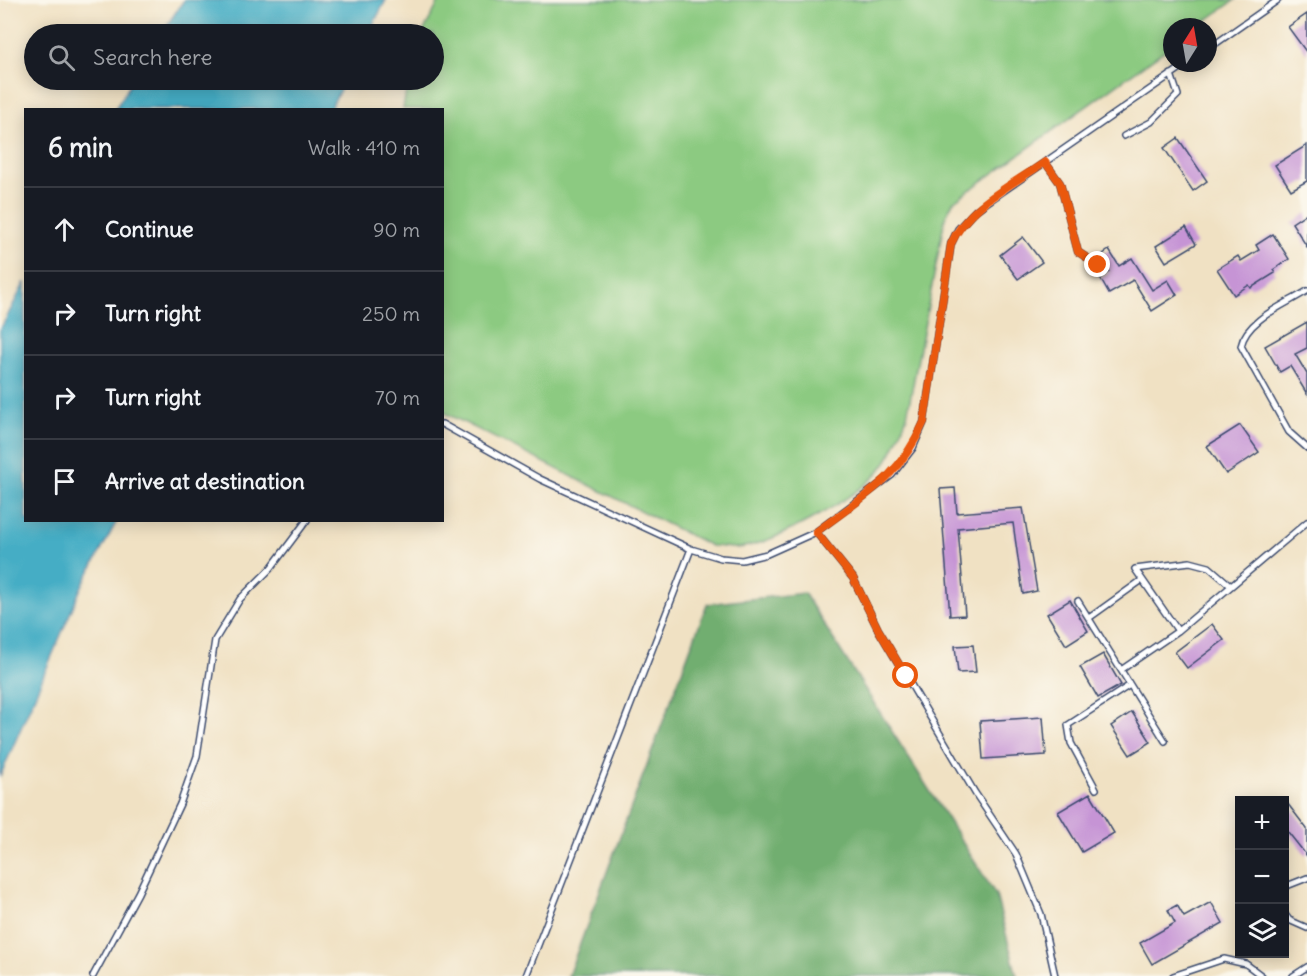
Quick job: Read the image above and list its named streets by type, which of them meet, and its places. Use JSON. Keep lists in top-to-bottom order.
{
  "north": "top",
  "page": {
    "search": "Search here",
    "heading": ["6 min", "Walk · 410 m"],
    "list": [
      ["Continue", "90 m"],
      ["Turn right", "250 m"],
      ["Turn right", "70 m"],
      "Arrive at destination"
    ],
    "map_buttons": ["+", "−"]
  }
}
